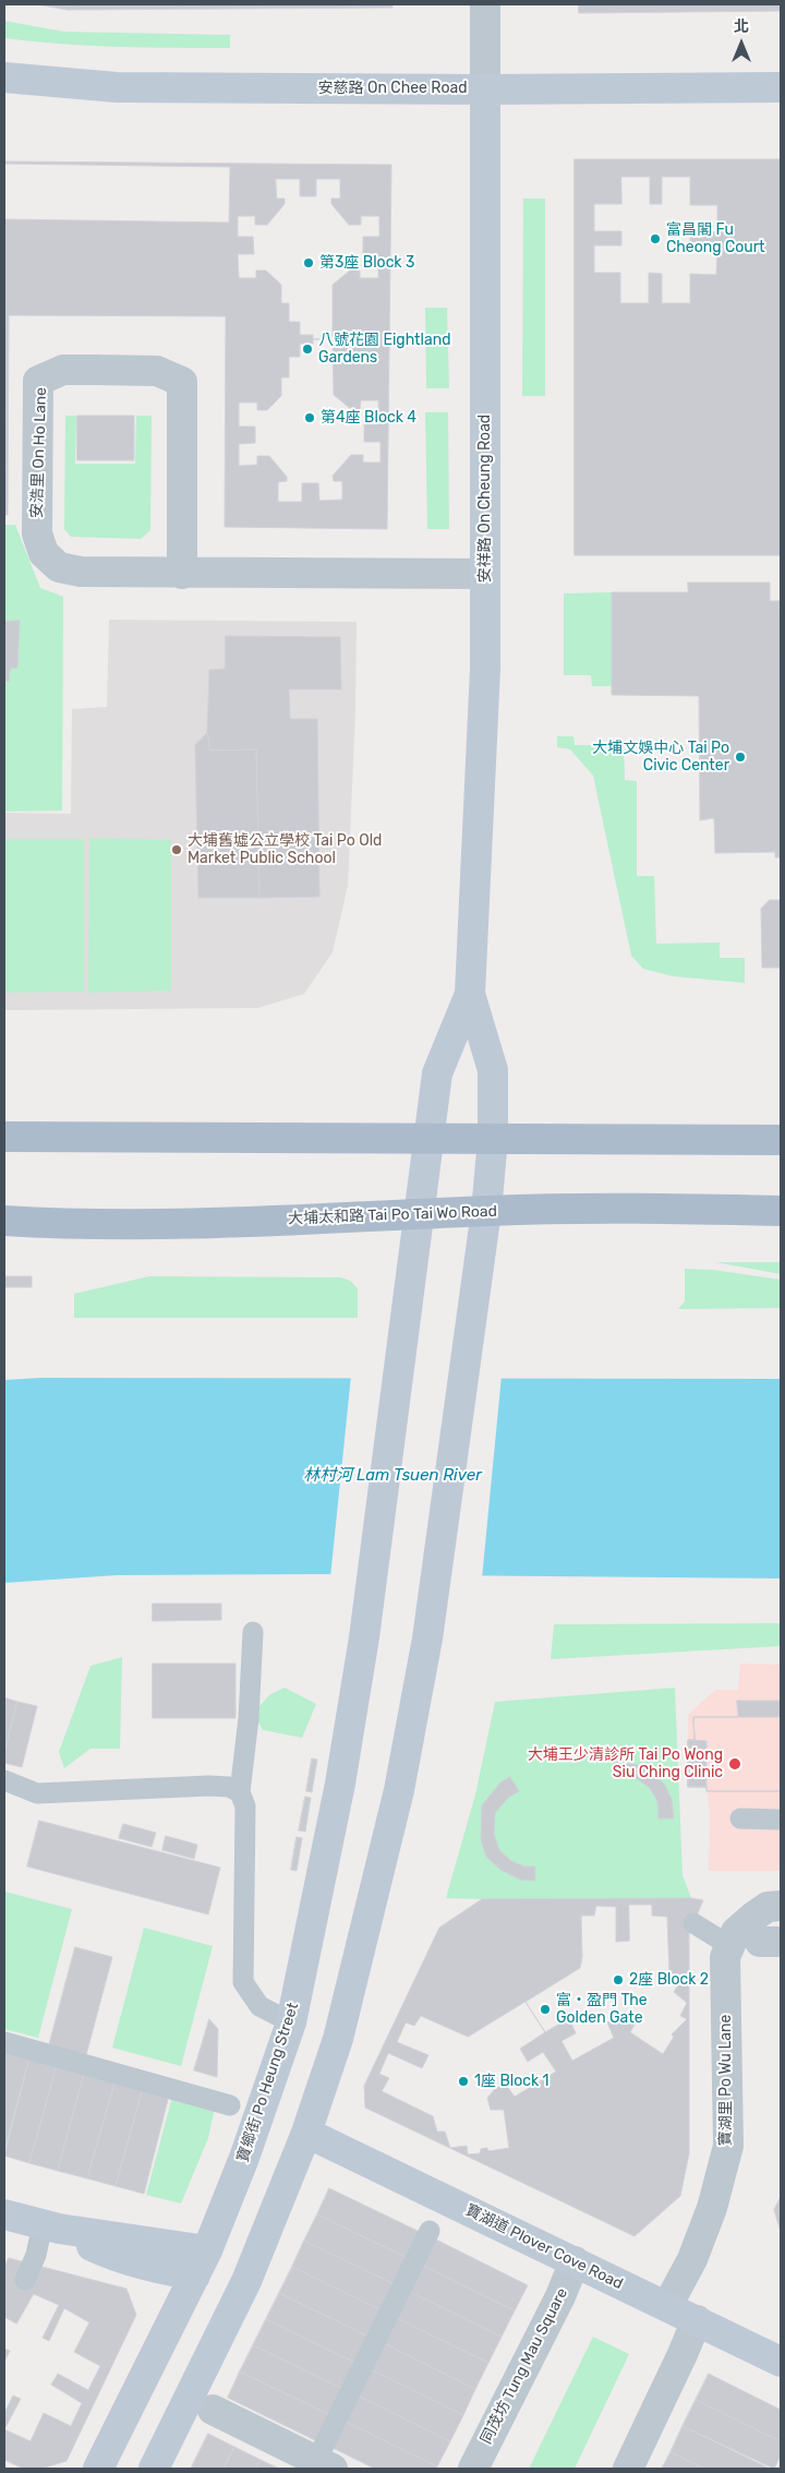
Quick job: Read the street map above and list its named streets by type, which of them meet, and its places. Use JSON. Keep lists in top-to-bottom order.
{
  "streets": {
    "main road": [
      "安慈路 On Chee Road",
      "安祥路 On Cheung Road",
      "大埔太和路 Tai Po Tai Wo Road",
      "寶鄉街 Po Heung Street",
      "寶湖道 Plover Cove Road"
    ],
    "street": ["安浩里 On Ho Lane", "寶湖里 Po Wu Lane", "同茂坊 Tung Mau Square"]
  },
  "crossings": [
    ["安慈路 On Chee Road", "安祥路 On Cheung Road"],
    ["安浩里 On Ho Lane", "安祥路 On Cheung Road"],
    ["安祥路 On Cheung Road", "大埔太和路 Tai Po Tai Wo Road"],
    ["安祥路 On Cheung Road", "寶鄉街 Po Heung Street"],
    ["安祥路 On Cheung Road", "寶湖道 Plover Cove Road"],
    ["寶湖里 Po Wu Lane", "寶湖道 Plover Cove Road"],
    ["寶湖道 Plover Cove Road", "同茂坊 Tung Mau Square"]
  ],
  "water": ["林村河 Lam Tsuen River"],
  "places": [
    "富昌閣 Fu Cheong Court",
    "第3座 Block 3",
    "八號花園 Eightland Gardens",
    "第4座 Block 4",
    "大埔文娛中心 Tai Po Civic Center",
    "大埔舊墟公立學校 Tai Po Old Market Public School",
    "大埔王少清診所 Tai Po Wong Siu Ching Clinic",
    "2座 Block 2",
    "富‧盈門 The Golden Gate",
    "1座 Block 1"
  ],
  "north": "top"
}
